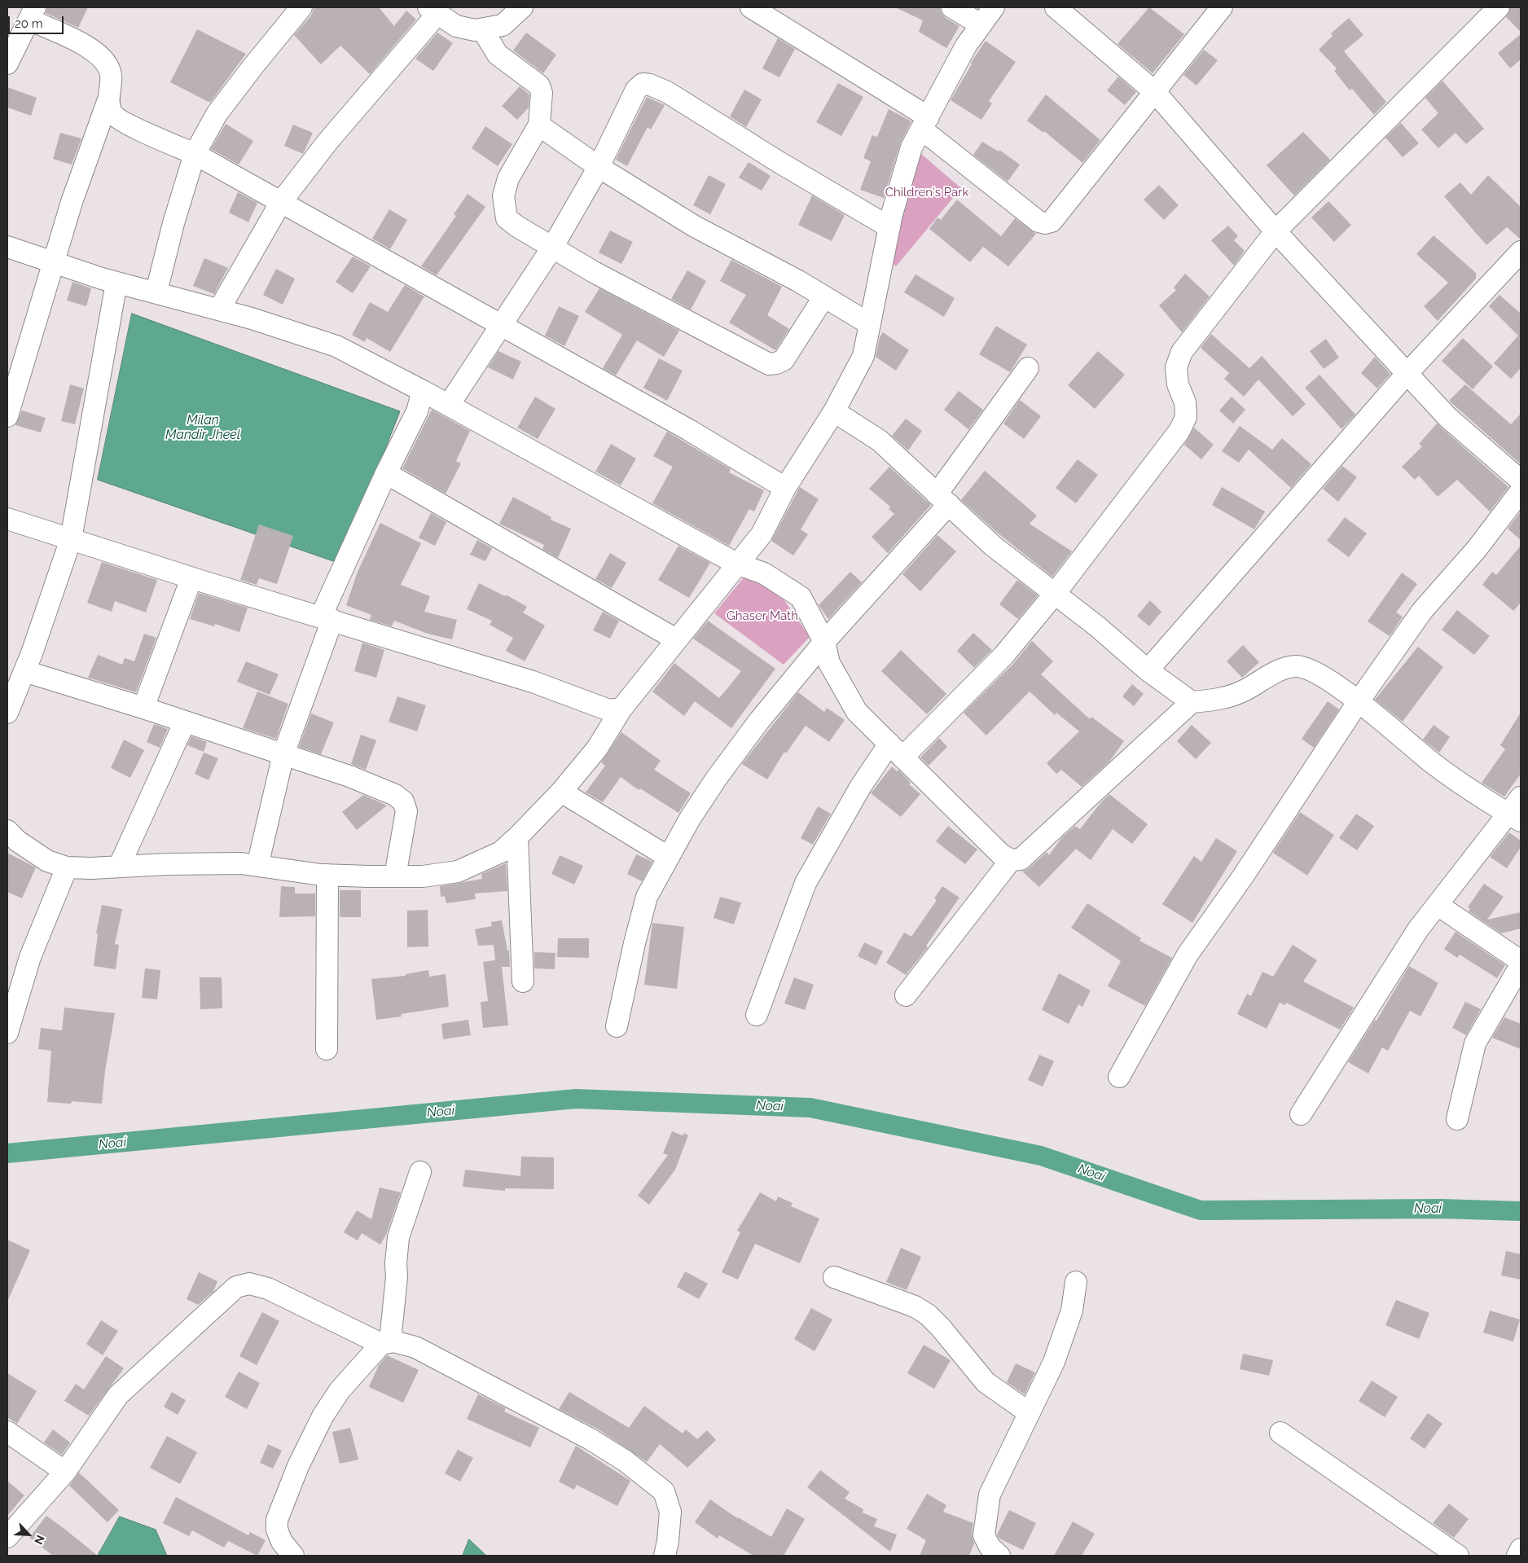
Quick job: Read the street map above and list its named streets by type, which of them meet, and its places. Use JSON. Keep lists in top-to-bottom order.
{
  "water": ["Milan Mandir Jheel", "Noai"],
  "parks": ["Children's Park", "Ghaser Math"],
  "scale_bar": "20 m",
  "north": "bottom right"
}
